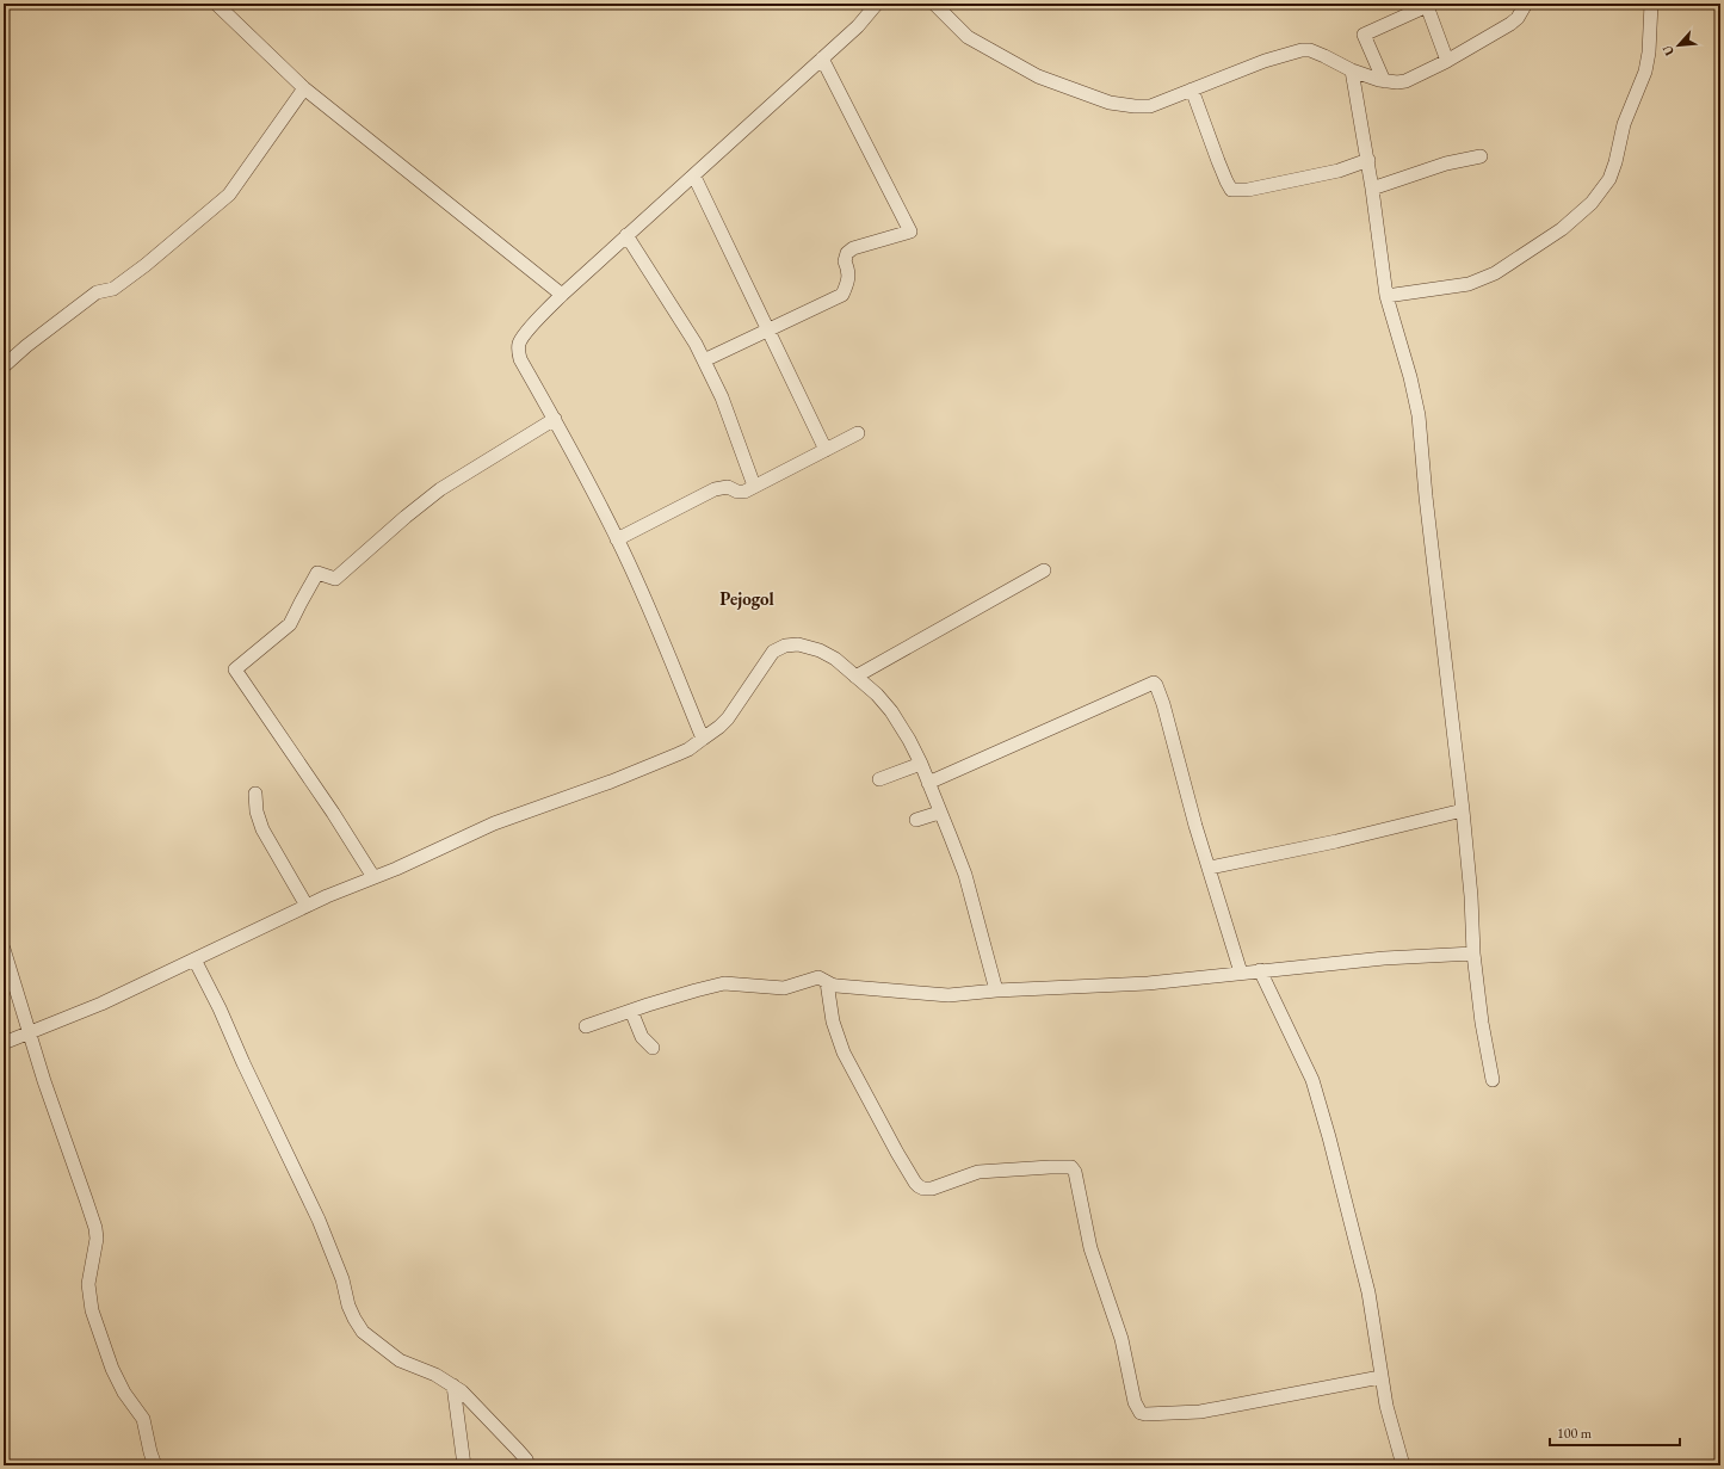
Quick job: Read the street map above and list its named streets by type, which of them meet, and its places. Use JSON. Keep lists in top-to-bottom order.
{
  "districts": ["Pejogol"],
  "scale_bar": "100 m",
  "north": "bottom left"
}
